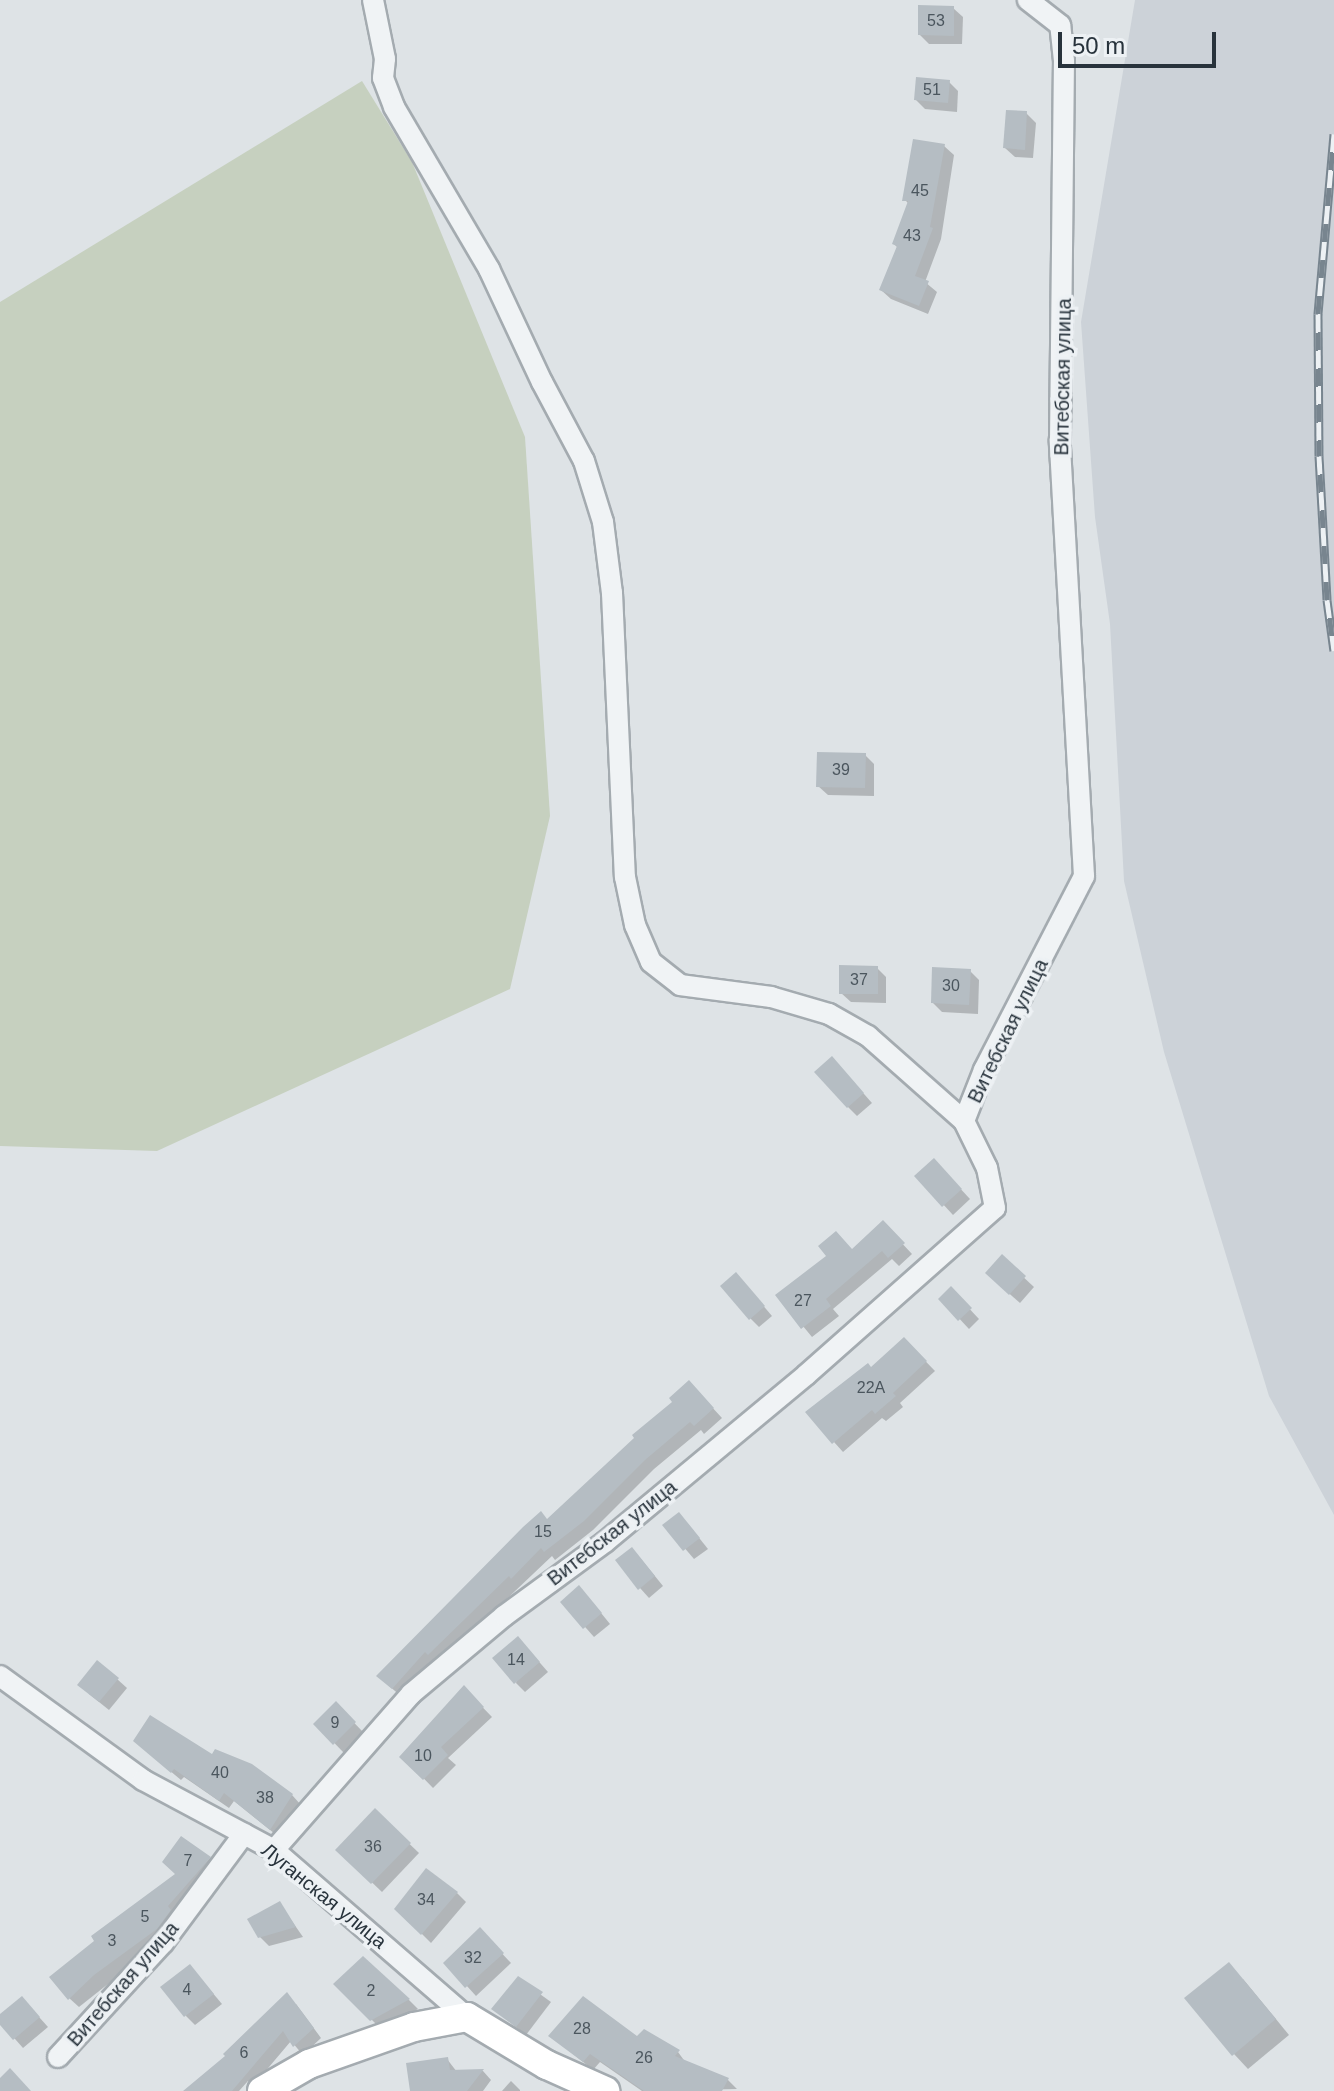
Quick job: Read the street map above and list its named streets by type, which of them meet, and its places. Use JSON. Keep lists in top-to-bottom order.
{
  "streets": {
    "street": ["Витебская улица", "Луганская улица"]
  },
  "crossings": [
    ["Витебская улица", "Луганская улица"]
  ],
  "house_numbers": [
    "53",
    "51",
    "45",
    "43",
    "39",
    "37",
    "30",
    "27",
    "22А",
    "15",
    "14",
    "9",
    "10",
    "40",
    "38",
    "36",
    "7",
    "34",
    "5",
    "3",
    "32",
    "4",
    "2",
    "28",
    "6",
    "26"
  ],
  "scale_bar": "50 m"
}
